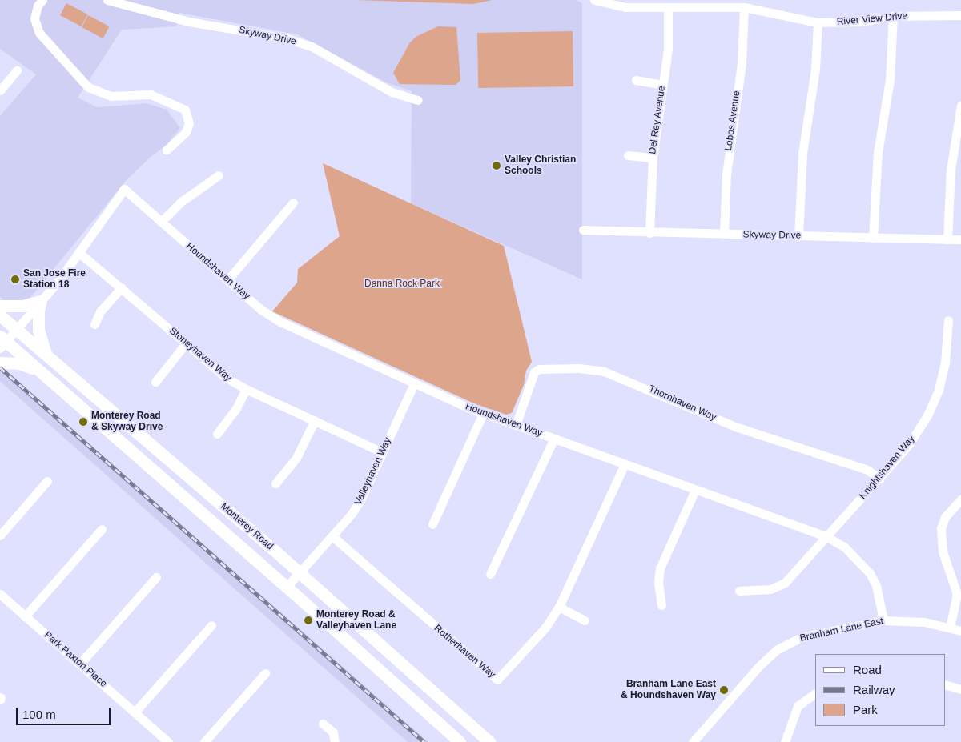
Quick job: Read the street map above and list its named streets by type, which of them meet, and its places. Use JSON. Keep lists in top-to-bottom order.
{
  "streets": {
    "main road": ["Monterey Road"],
    "street": [
      "River View Drive",
      "Skyway Drive",
      "Del Rey Avenue",
      "Lobos Avenue",
      "Houndshaven Way",
      "Stoneyhaven Way",
      "Thornhaven Way",
      "Knightshaven Way",
      "Valleyhaven Way",
      "Branham Lane East",
      "Rotherhaven Way",
      "Park Paxton Place"
    ]
  },
  "crossings": [
    ["River View Drive", "Del Rey Avenue"],
    ["River View Drive", "Lobos Avenue"],
    ["Skyway Drive", "Del Rey Avenue"],
    ["Skyway Drive", "Lobos Avenue"],
    ["Houndshaven Way", "Stoneyhaven Way"],
    ["Houndshaven Way", "Thornhaven Way"],
    ["Houndshaven Way", "Knightshaven Way"],
    ["Houndshaven Way", "Valleyhaven Way"],
    ["Houndshaven Way", "Branham Lane East"],
    ["Houndshaven Way", "Rotherhaven Way"],
    ["Stoneyhaven Way", "Valleyhaven Way"],
    ["Thornhaven Way", "Knightshaven Way"],
    ["Valleyhaven Way", "Monterey Road"],
    ["Valleyhaven Way", "Rotherhaven Way"]
  ],
  "parks": ["Danna Rock Park"],
  "places": [
    "Valley Christian Schools",
    "San Jose Fire Station 18",
    "Monterey Road & Skyway Drive",
    "Monterey Road & Valleyhaven Lane",
    "Branham Lane East & Houndshaven Way"
  ],
  "legend": ["Road", "Railway", "Park"],
  "scale_bar": "100 m"
}
